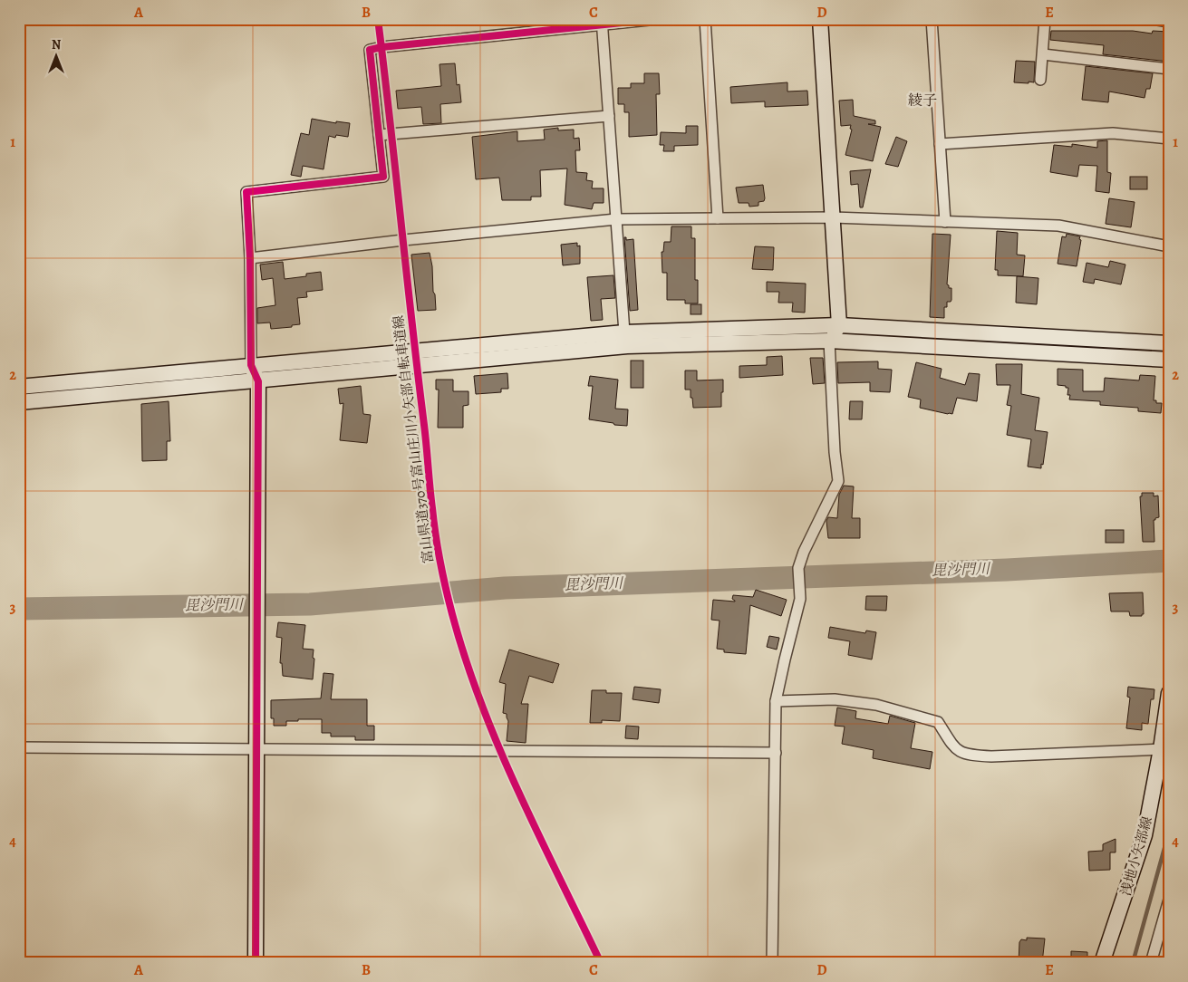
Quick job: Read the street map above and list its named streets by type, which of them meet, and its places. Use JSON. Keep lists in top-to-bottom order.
{
  "streets": {
    "street": ["浅地小矢部線"],
    "cycle path": ["富山県道370号富山庄川小矢部自転車道線"]
  },
  "districts": ["綾子"],
  "water": ["毘沙門川"],
  "north": "top",
  "grid": {
    "columns": [
      "A",
      "B",
      "C",
      "D",
      "E"
    ],
    "rows": [
      "1",
      "2",
      "3",
      "4"
    ]
  }
}
